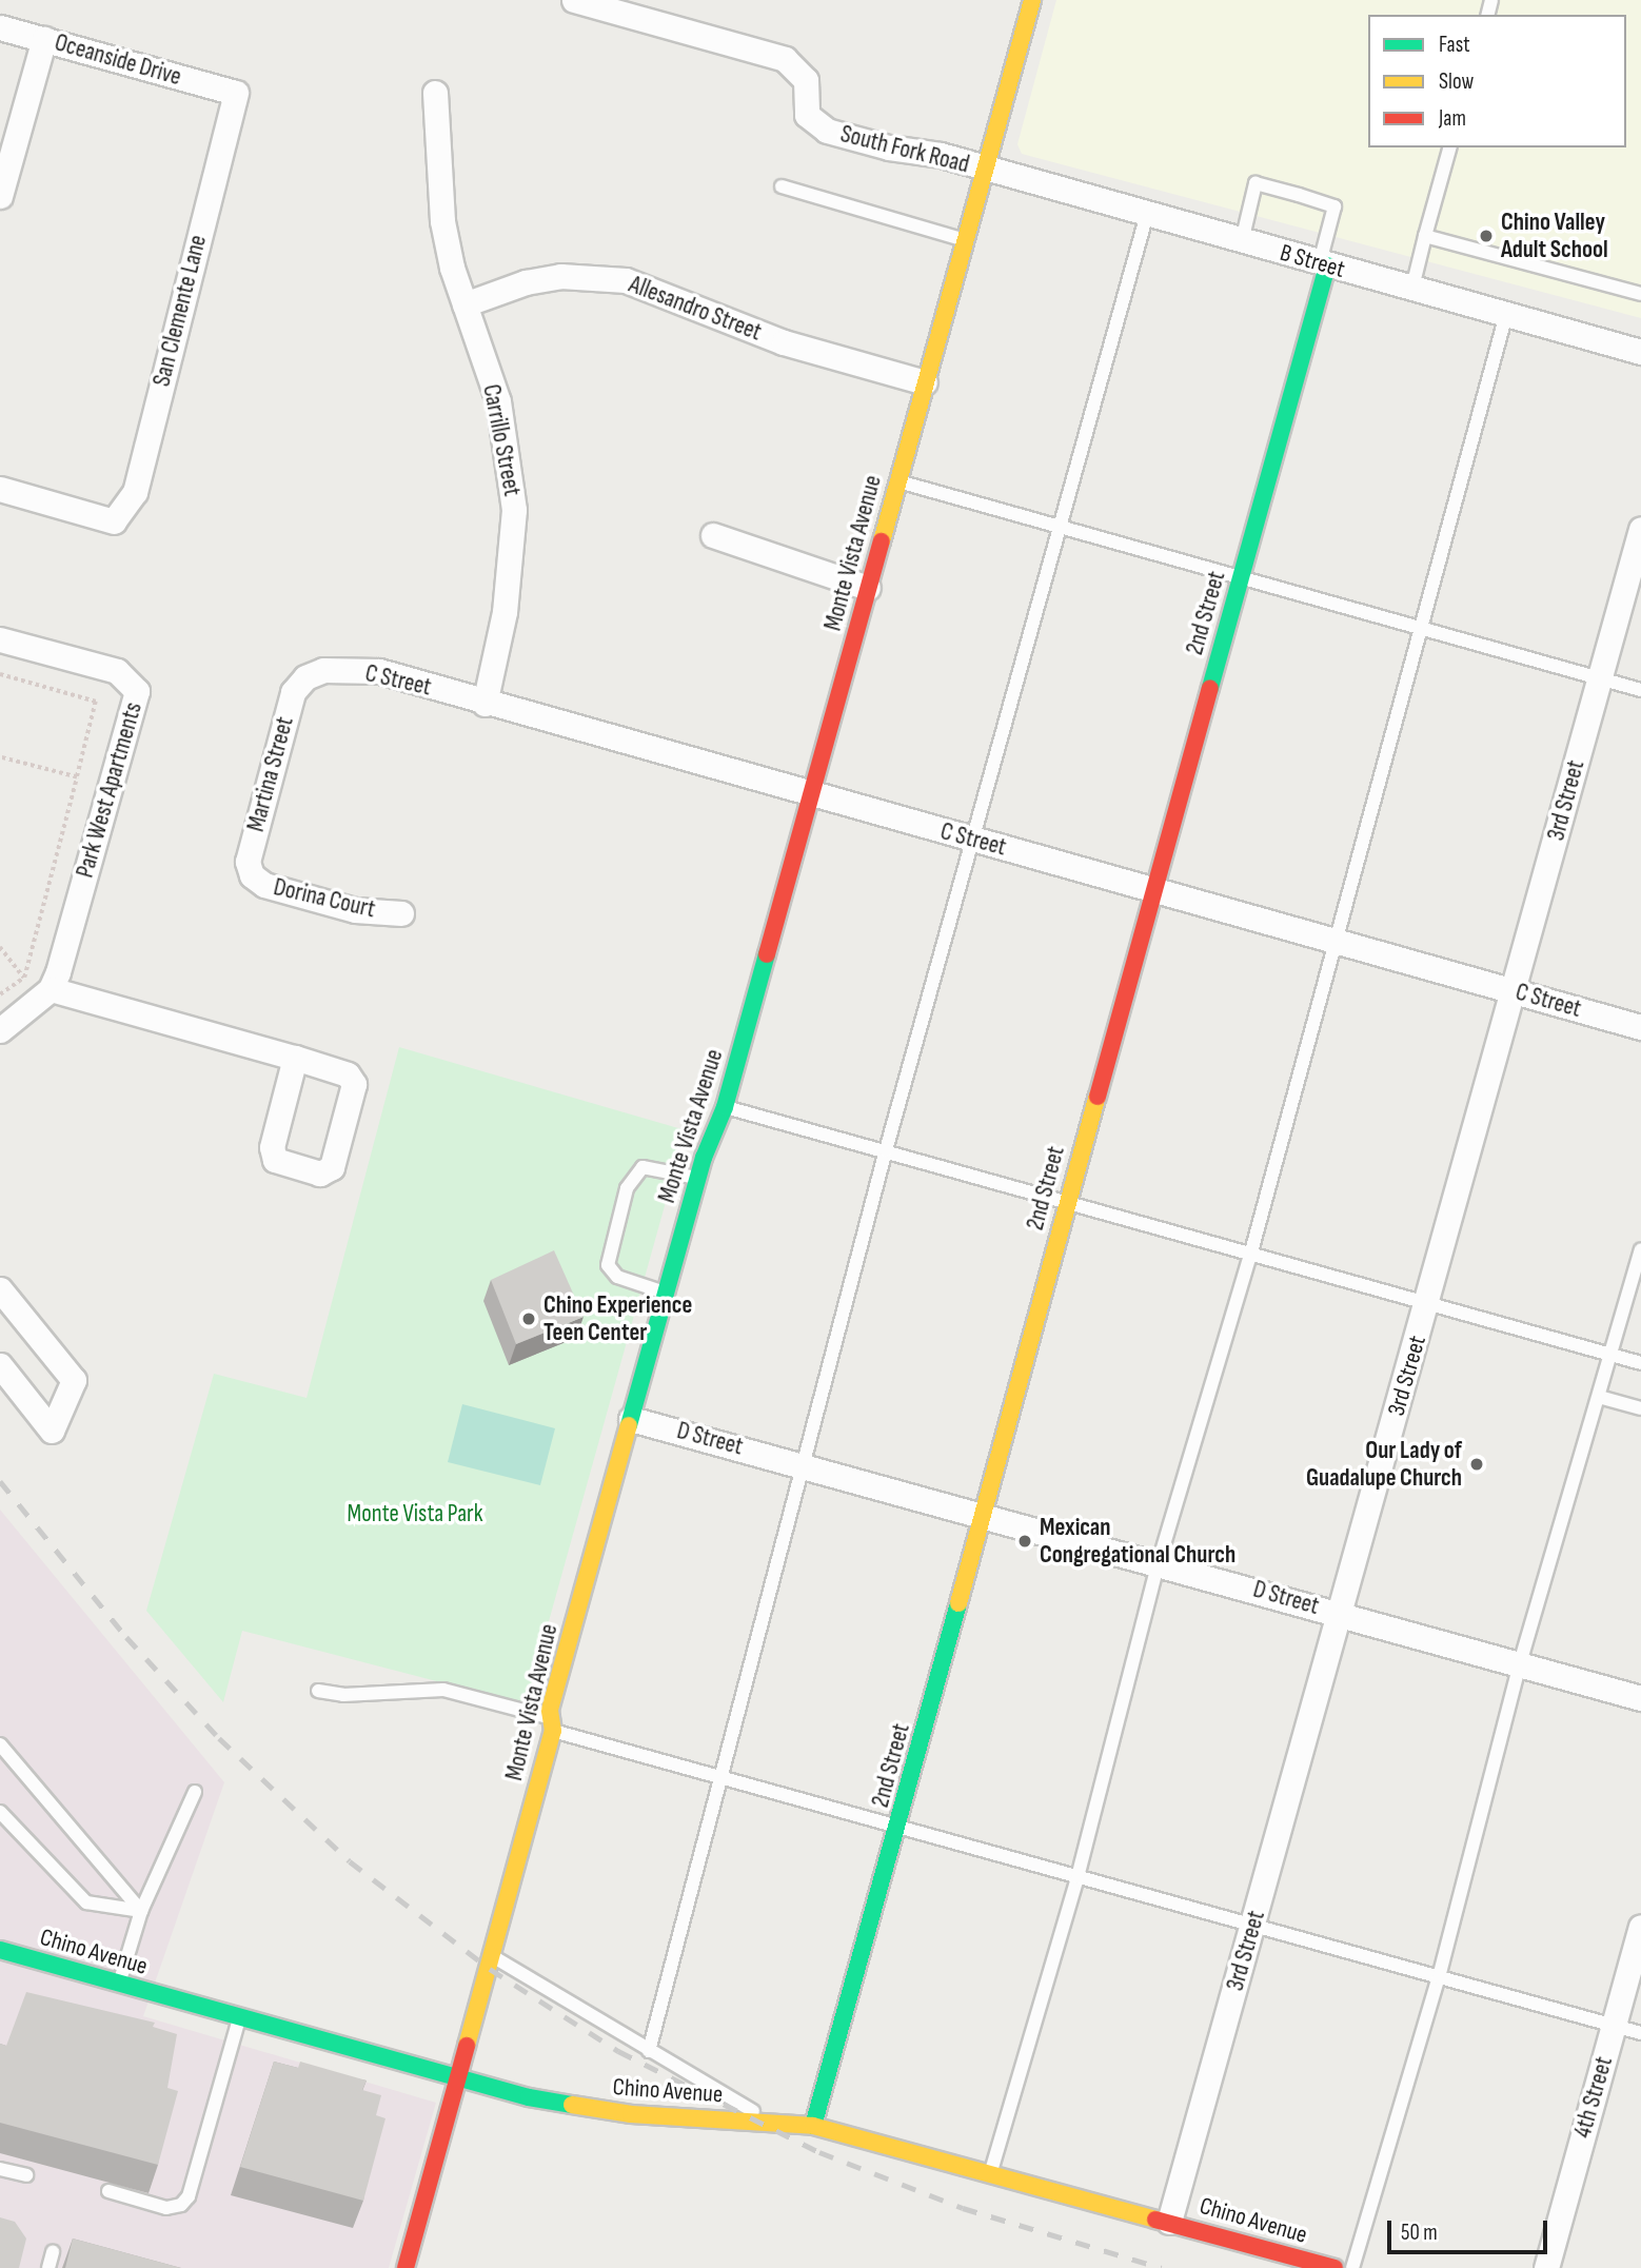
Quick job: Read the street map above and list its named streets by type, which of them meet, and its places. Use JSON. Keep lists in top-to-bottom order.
{
  "streets": {
    "street": [
      "Oceanside Drive",
      "South Fork Road",
      "B Street",
      "Allesandro Street",
      "San Clemente Lane",
      "Carrillo Street",
      "Monte Vista Avenue",
      "2nd Street",
      "C Street",
      "Martina Street",
      "Park West Apartments",
      "3rd Street",
      "Dorina Court",
      "D Street",
      "Chino Avenue",
      "4th Street"
    ]
  },
  "crossings": [
    ["Oceanside Drive", "San Clemente Lane"],
    ["South Fork Road", "B Street"],
    ["South Fork Road", "Monte Vista Avenue"],
    ["B Street", "Monte Vista Avenue"],
    ["B Street", "2nd Street"],
    ["Allesandro Street", "Carrillo Street"],
    ["Allesandro Street", "Monte Vista Avenue"],
    ["Carrillo Street", "C Street"],
    ["Monte Vista Avenue", "C Street"],
    ["Monte Vista Avenue", "D Street"],
    ["Monte Vista Avenue", "Chino Avenue"],
    ["2nd Street", "C Street"],
    ["2nd Street", "D Street"],
    ["2nd Street", "Chino Avenue"],
    ["C Street", "Martina Street"],
    ["C Street", "3rd Street"],
    ["Martina Street", "Dorina Court"],
    ["3rd Street", "D Street"],
    ["3rd Street", "Chino Avenue"]
  ],
  "parks": ["Monte Vista Park"],
  "places": [
    "Chino Valley Adult School",
    "Chino Experience Teen Center",
    "Our Lady of Guadalupe Church",
    "Mexican Congregational Church"
  ],
  "legend": ["Fast", "Slow", "Jam"],
  "scale_bar": "50 m"
}
